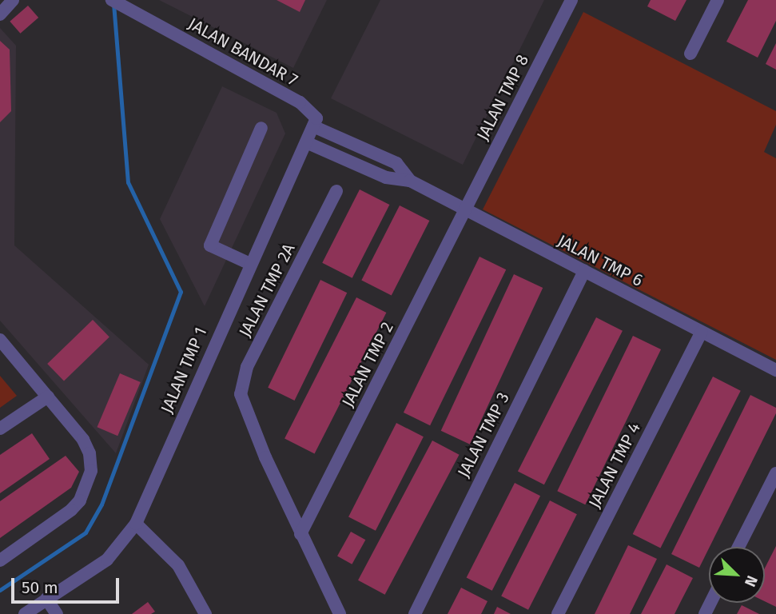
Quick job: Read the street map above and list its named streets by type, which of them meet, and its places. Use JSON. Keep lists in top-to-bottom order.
{
  "streets": {
    "street": [
      "JALAN BANDAR 7",
      "JALAN TMP 8",
      "JALAN TMP 6",
      "JALAN TMP 2A",
      "JALAN TMP 2",
      "JALAN TMP 1",
      "JALAN TMP 3",
      "JALAN TMP 4"
    ]
  },
  "crossings": [
    ["JALAN BANDAR 7", "JALAN TMP 6"],
    ["JALAN BANDAR 7", "JALAN TMP 1"],
    ["JALAN TMP 8", "JALAN TMP 6"],
    ["JALAN TMP 8", "JALAN TMP 2"],
    ["JALAN TMP 6", "JALAN TMP 2"],
    ["JALAN TMP 6", "JALAN TMP 1"],
    ["JALAN TMP 6", "JALAN TMP 3"],
    ["JALAN TMP 6", "JALAN TMP 4"],
    ["JALAN TMP 2A", "JALAN TMP 2"]
  ],
  "scale_bar": "50 m",
  "north": "bottom right"
}
